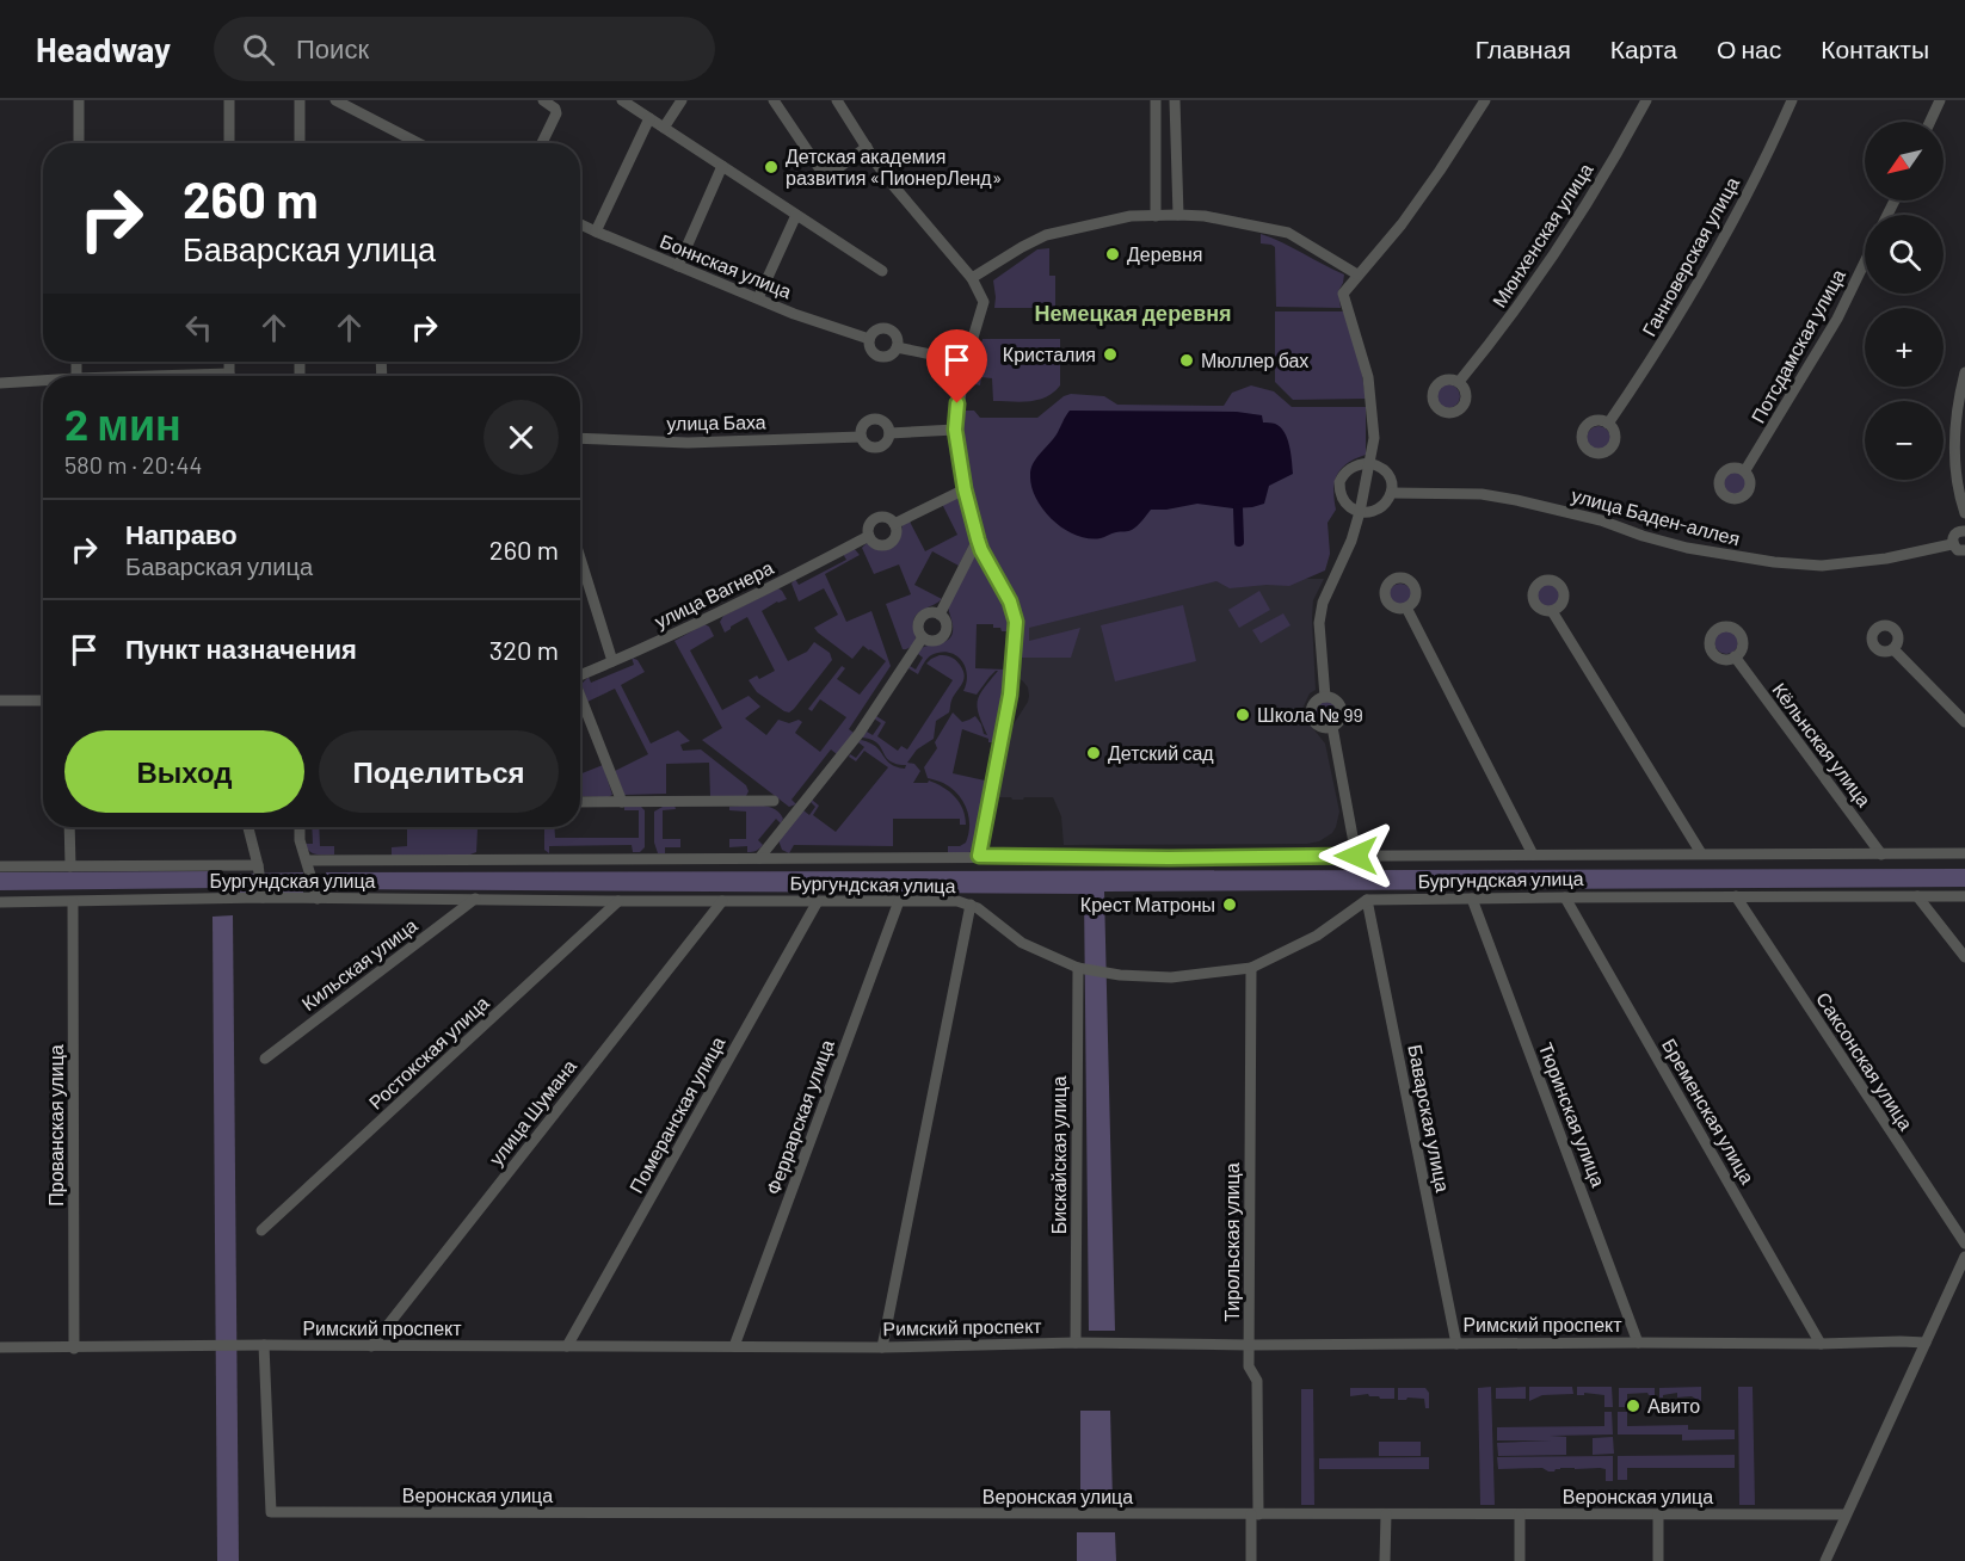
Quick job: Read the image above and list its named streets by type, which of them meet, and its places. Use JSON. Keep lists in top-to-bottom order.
{
  "streets": {
    "street": [
      "Мюнхенская улица",
      "Ганноверская улица",
      "Боннская улица",
      "Потсдамская улица",
      "улица Баха",
      "улица Баден-аллея",
      "улица Вагнера",
      "Кёльнская улица",
      "Бургундская улица",
      "Кильская улица",
      "Ростокская улица",
      "Саксонская улица",
      "Бременская улица",
      "улица Шумана",
      "Померанская улица",
      "Тюринская улица",
      "Феррарская улица",
      "Баварская улица",
      "Прованская улица",
      "Бискайская улица",
      "Тирольская улица",
      "Римский проспект",
      "Веронская улица"
    ]
  },
  "crossings": [
    ["Кёльнская улица", "Бургундская улица"],
    ["Бургундская улица", "Кильская улица"],
    ["Бургундская улица", "Ростокская улица"],
    ["Бургундская улица", "Саксонская улица"],
    ["Бургундская улица", "Бременская улица"],
    ["Бургундская улица", "улица Шумана"],
    ["Бургундская улица", "Померанская улица"],
    ["Бургундская улица", "Тюринская улица"],
    ["Бургундская улица", "Феррарская улица"],
    ["Бургундская улица", "Баварская улица"],
    ["Бургундская улица", "Прованская улица"],
    ["Бургундская улица", "Бискайская улица"],
    ["Бургундская улица", "Тирольская улица"],
    ["Бременская улица", "Римский проспект"],
    ["улица Шумана", "Римский проспект"],
    ["Померанская улица", "Римский проспект"],
    ["Тюринская улица", "Римский проспект"],
    ["Феррарская улица", "Римский проспект"],
    ["Баварская улица", "Римский проспект"],
    ["Прованская улица", "Римский проспект"],
    ["Бискайская улица", "Римский проспект"],
    ["Тирольская улица", "Римский проспект"],
    ["Тирольская улица", "Веронская улица"],
    ["Римский проспект", "Веронская улица"]
  ],
  "districts": ["Немецкая деревня"],
  "places": [
    "Детская академия развития «ПионерЛенд»",
    "Деревня",
    "Кристалия",
    "Мюллер бах",
    "Школа № 99",
    "Детский сад",
    "Крест Матроны",
    "Авито"
  ],
  "north": "bottom left",
  "page": {
    "header": "Headway",
    "search": "Поиск",
    "nav": [
      "Главная",
      "Карта",
      "О нас",
      "Контакты"
    ],
    "map_buttons": ["+", "−"],
    "turn": ["260 m", "Баварская улица"],
    "heading": ["2 мин", "580 m · 20:44"],
    "list": [
      {
        "name": "Направо",
        "note": "Баварская улица",
        "value": "260 m"
      },
      {
        "name": "Пункт назначения",
        "value": "320 m"
      }
    ],
    "buttons": ["Выход", "Поделиться"]
  }
}
